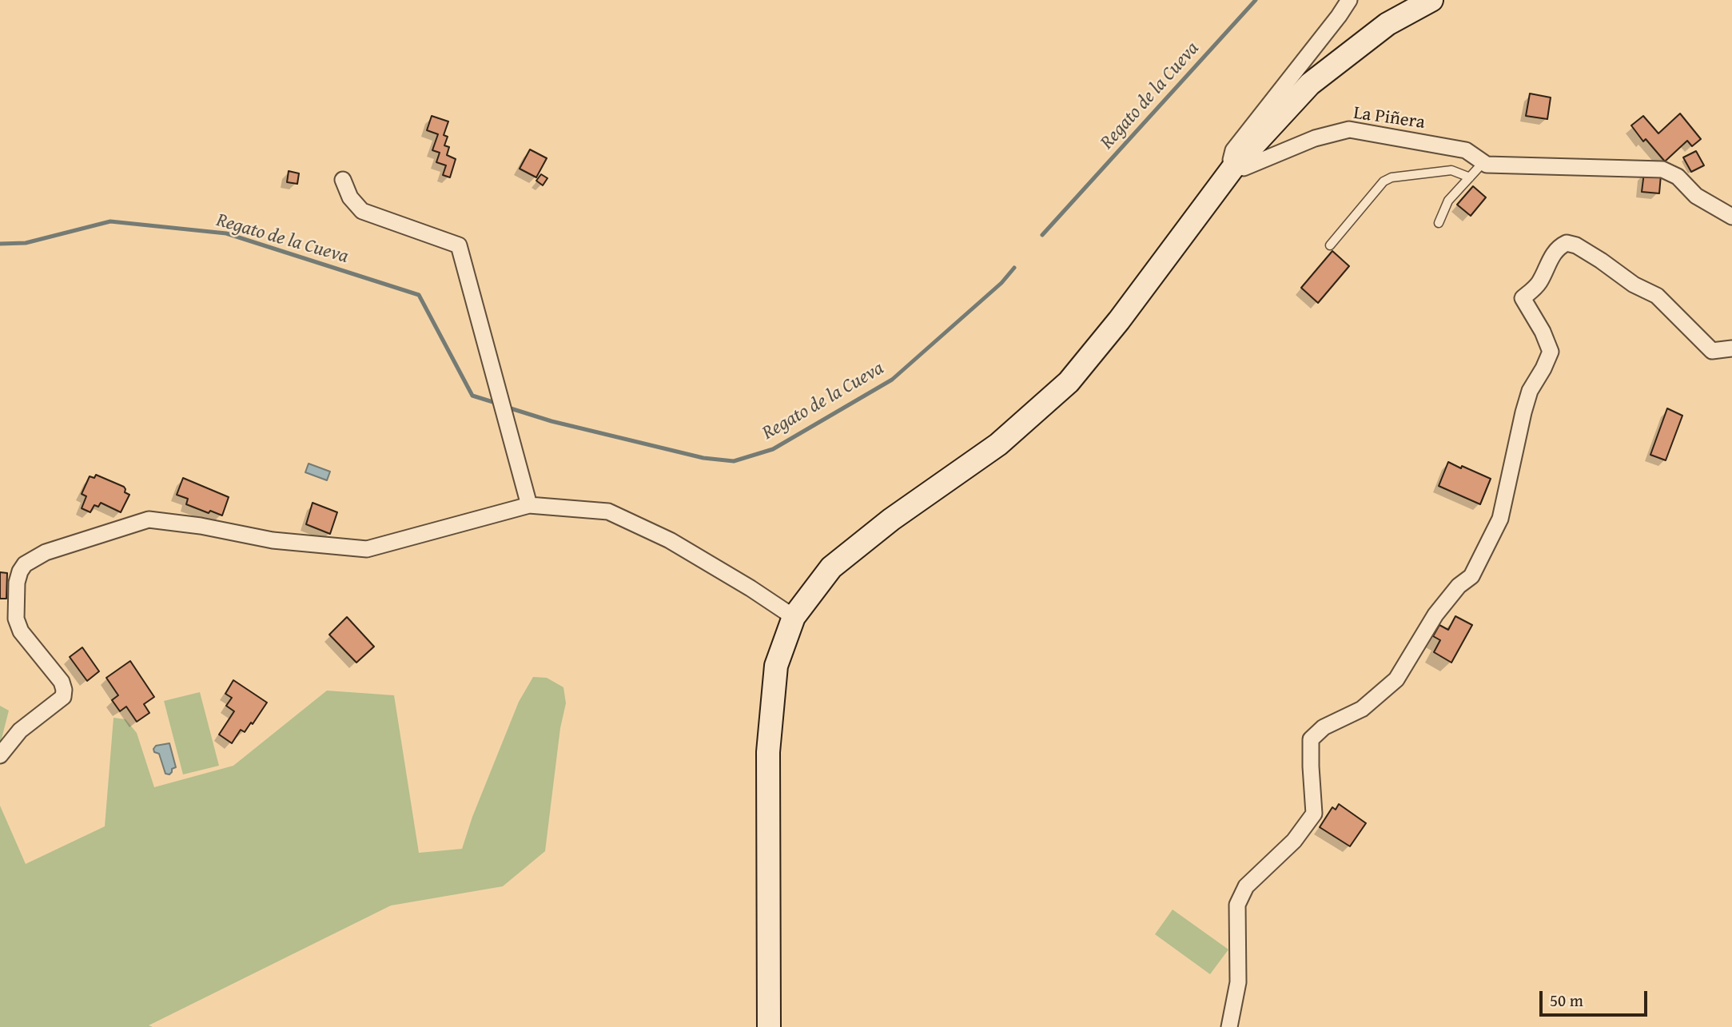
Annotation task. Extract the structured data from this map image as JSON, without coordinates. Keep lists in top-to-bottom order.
{
  "streets": {
    "street": ["La Piñera"]
  },
  "water": ["Regato de la Cueva"],
  "scale_bar": "50 m"
}
